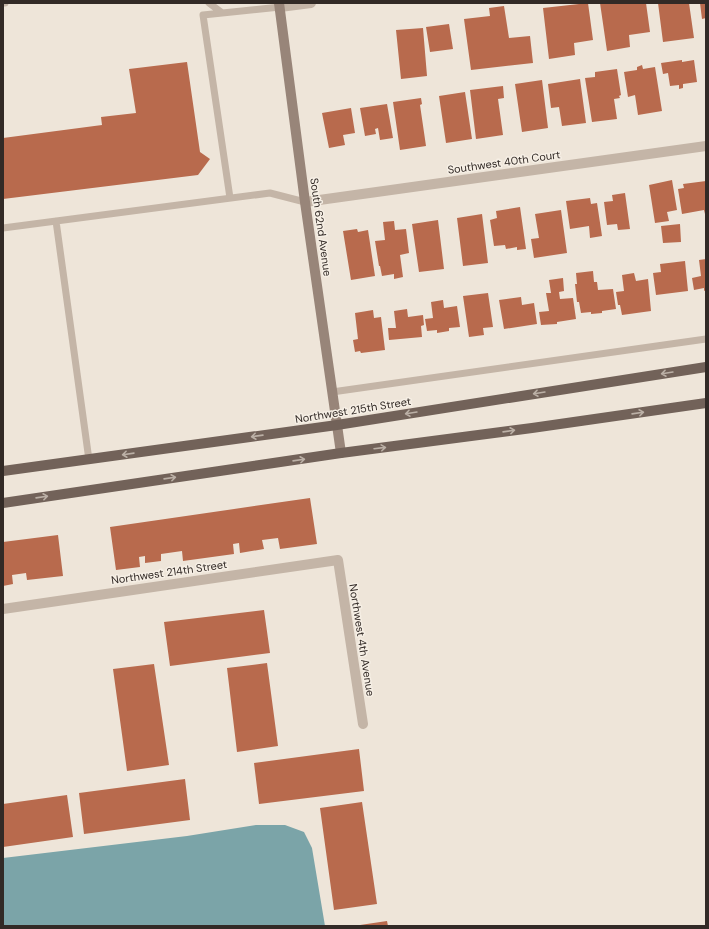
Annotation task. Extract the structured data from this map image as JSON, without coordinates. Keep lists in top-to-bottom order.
{
  "streets": {
    "main road": ["Northwest 215th Street"],
    "street": [
      "Southwest 40th Court",
      "South 62nd Avenue",
      "Northwest 214th Street",
      "Northwest 4th Avenue"
    ]
  },
  "crossings": [
    ["Southwest 40th Court", "South 62nd Avenue"],
    ["South 62nd Avenue", "Northwest 215th Street"],
    ["Northwest 214th Street", "Northwest 4th Avenue"]
  ]
}
